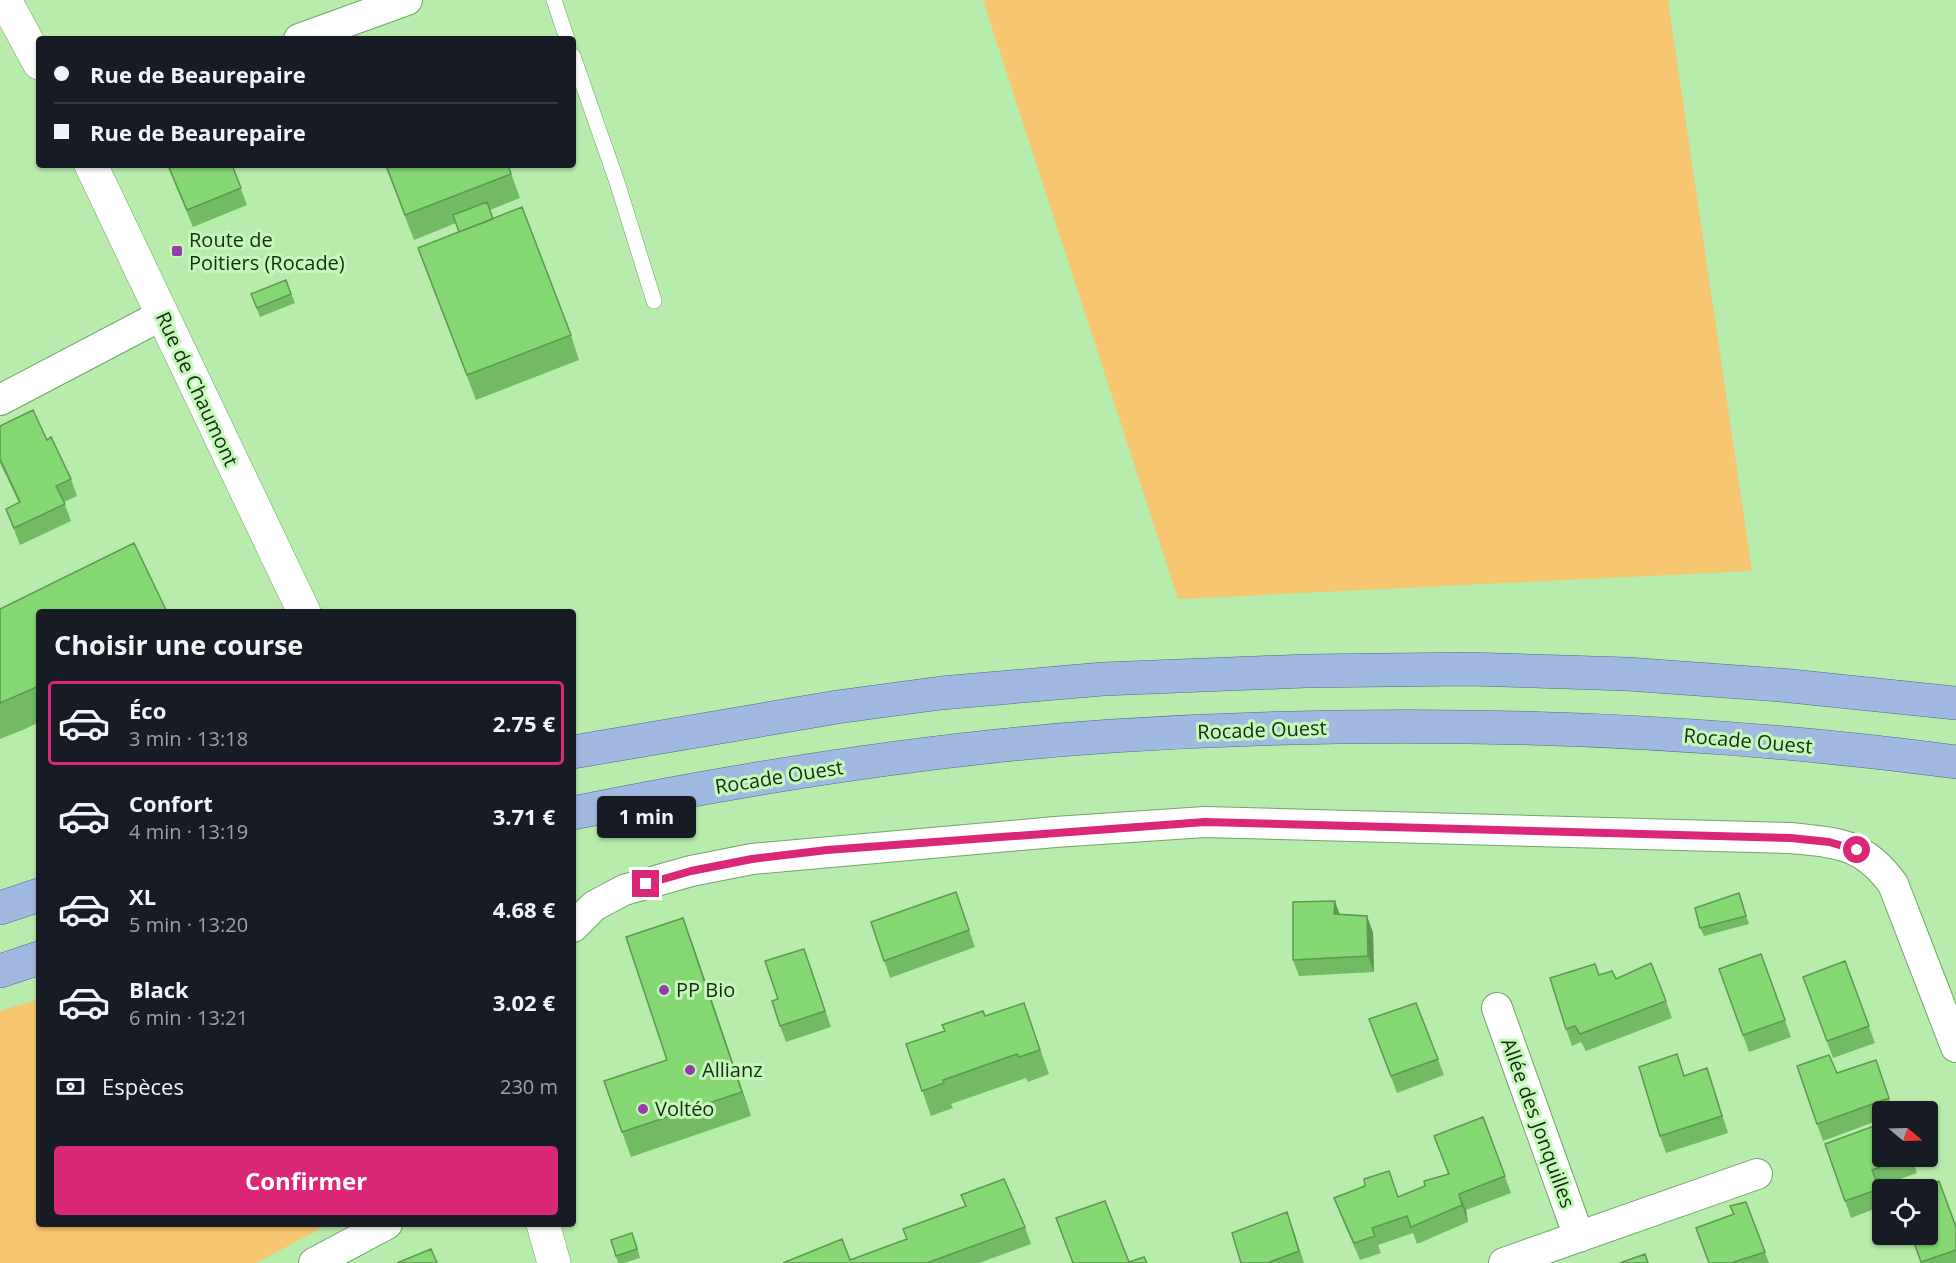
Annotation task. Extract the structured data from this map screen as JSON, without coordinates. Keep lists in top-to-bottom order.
{
  "streets": {
    "main road": ["Rocade Ouest"],
    "street": ["Rue de Chaumont", "Allée des Jonquilles"]
  },
  "places": {
    "transit": ["Route de Poitiers (Rocade)"],
    "other": ["PP Bio", "Allianz", "Voltéo"]
  },
  "north": "right",
  "page": {
    "banner": ["Rue de Beaurepaire", "Rue de Beaurepaire"],
    "heading": "Choisir une course",
    "list": [
      {
        "name": "Éco",
        "note": "3 min · 13:18",
        "value": "2.75 €"
      },
      {
        "name": "Confort",
        "note": "4 min · 13:19",
        "value": "3.71 €"
      },
      {
        "name": "XL",
        "note": "5 min · 13:20",
        "value": "4.68 €"
      },
      {
        "name": "Black",
        "note": "6 min · 13:21",
        "value": "3.02 €"
      }
    ],
    "bubble": "1 min",
    "pay": ["Espèces", "230 m"],
    "buttons": "Confirmer"
  }
}
